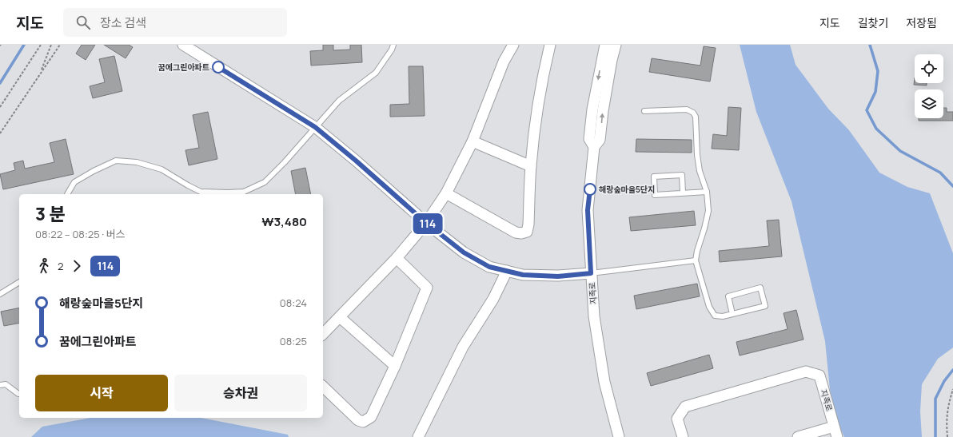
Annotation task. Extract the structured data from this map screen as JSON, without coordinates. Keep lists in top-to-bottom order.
{
  "streets": {
    "street": ["지족로"]
  },
  "places": ["꿈에그린아파트", "해랑숲마을5단지"],
  "lines": ["bus line 114"],
  "page": {
    "header": "지도",
    "search": "장소 검색",
    "nav": ["지도", "길찾기", "저장됨"],
    "on_map": "114",
    "heading": ["3 분", "08:22 – 08:25 · 버스", "₩3,480"],
    "legs": ["2", "114"],
    "list": [
      {
        "name": "해랑숲마을5단지",
        "value": "08:24"
      },
      {
        "name": "꿈에그린아파트",
        "value": "08:25"
      }
    ],
    "buttons": ["시작", "승차권"]
  }
}
